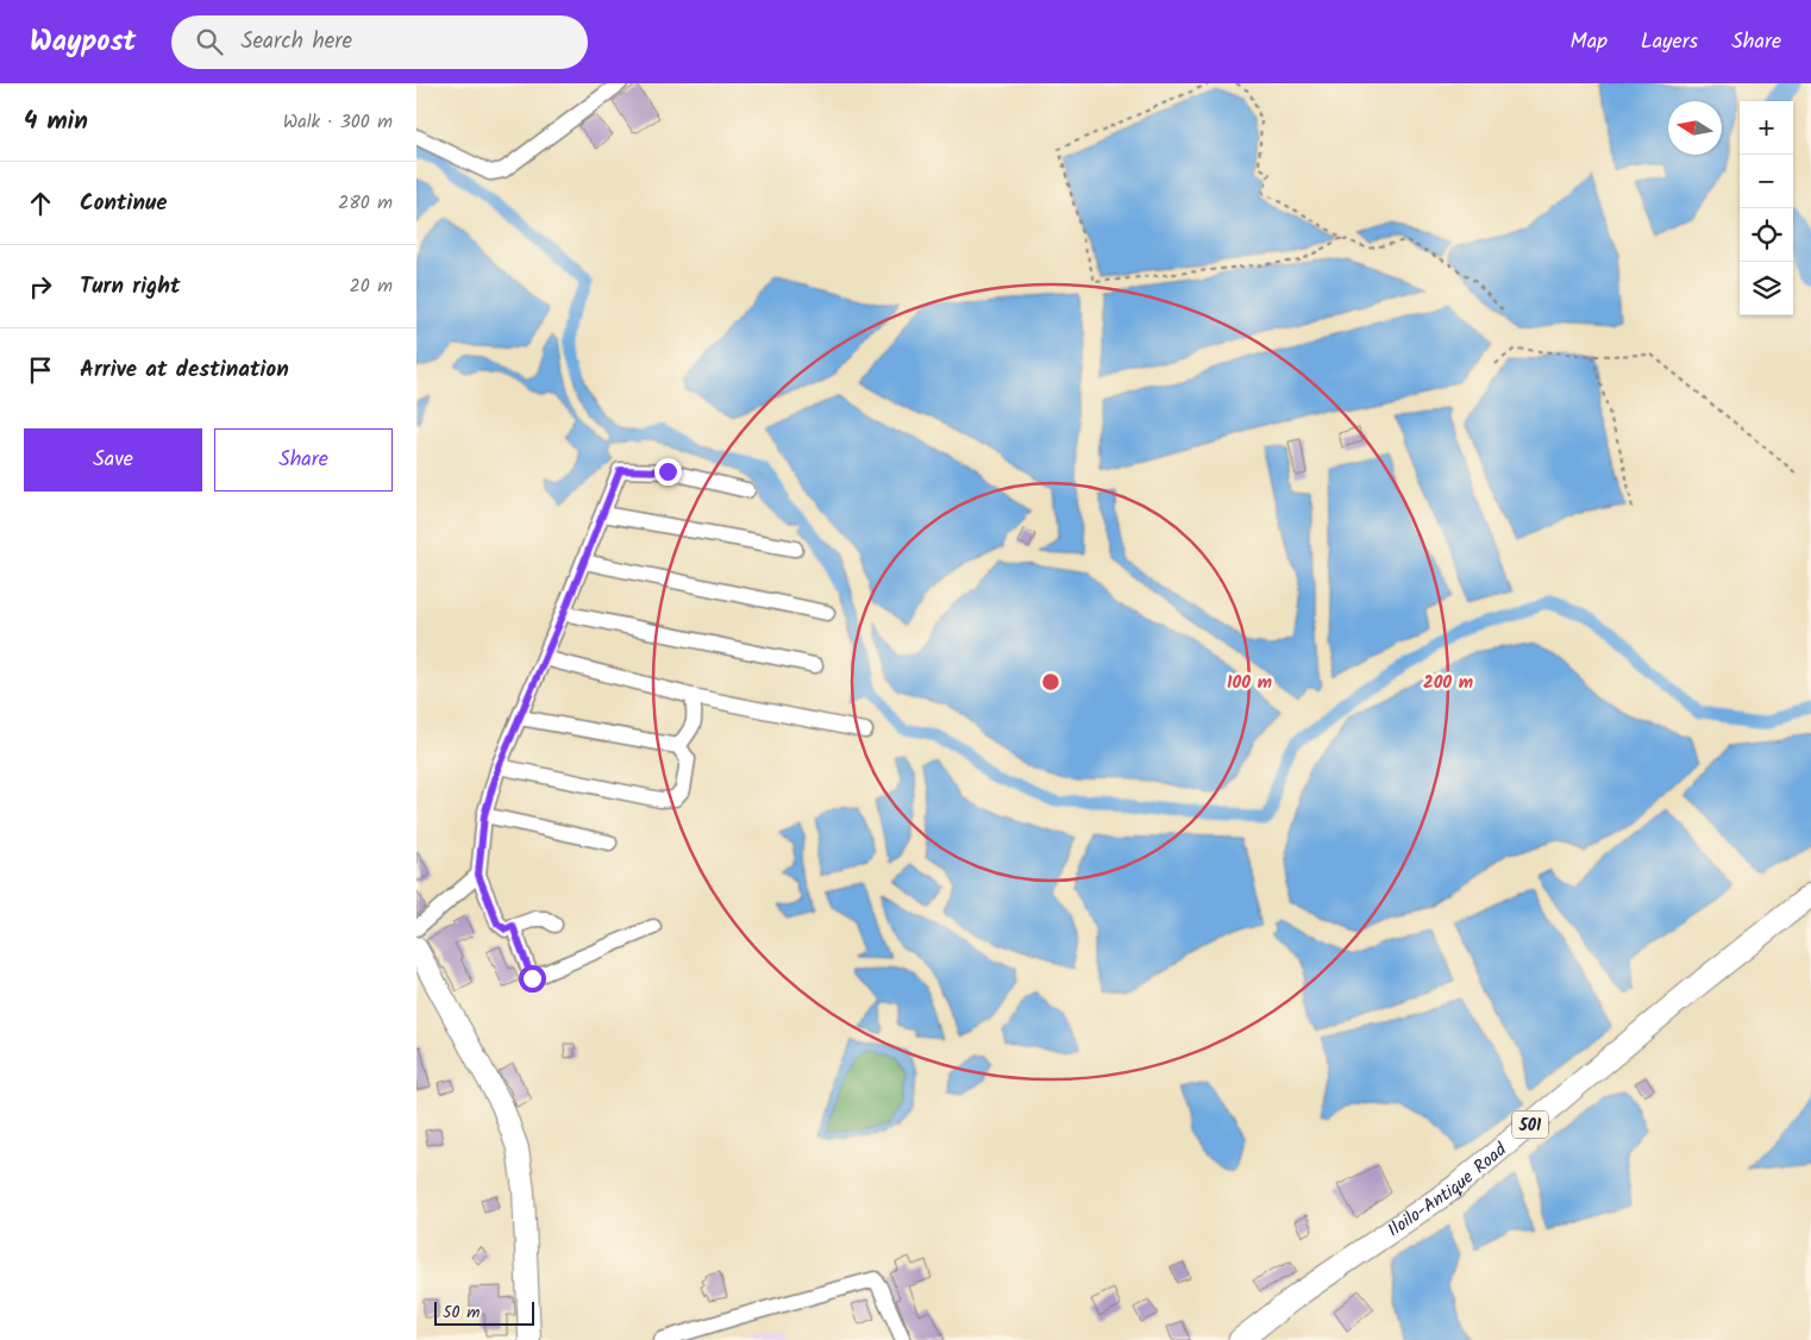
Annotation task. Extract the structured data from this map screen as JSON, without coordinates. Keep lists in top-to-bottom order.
{
  "streets": {
    "main road": ["501", "Iloilo-Antique Road"]
  },
  "scale_bar": "50 m",
  "north": "left",
  "page": {
    "header": "Waypost",
    "search": "Search here",
    "nav": ["Map", "Layers", "Share"],
    "heading": ["4 min", "Walk · 300 m"],
    "map_buttons": ["+", "−"],
    "list": [
      ["Continue", "280 m"],
      ["Turn right", "20 m"],
      "Arrive at destination"
    ],
    "buttons": ["Save", "Share"],
    "scale": "50 m"
  },
  "rings": ["100 m", "200 m"]
}
